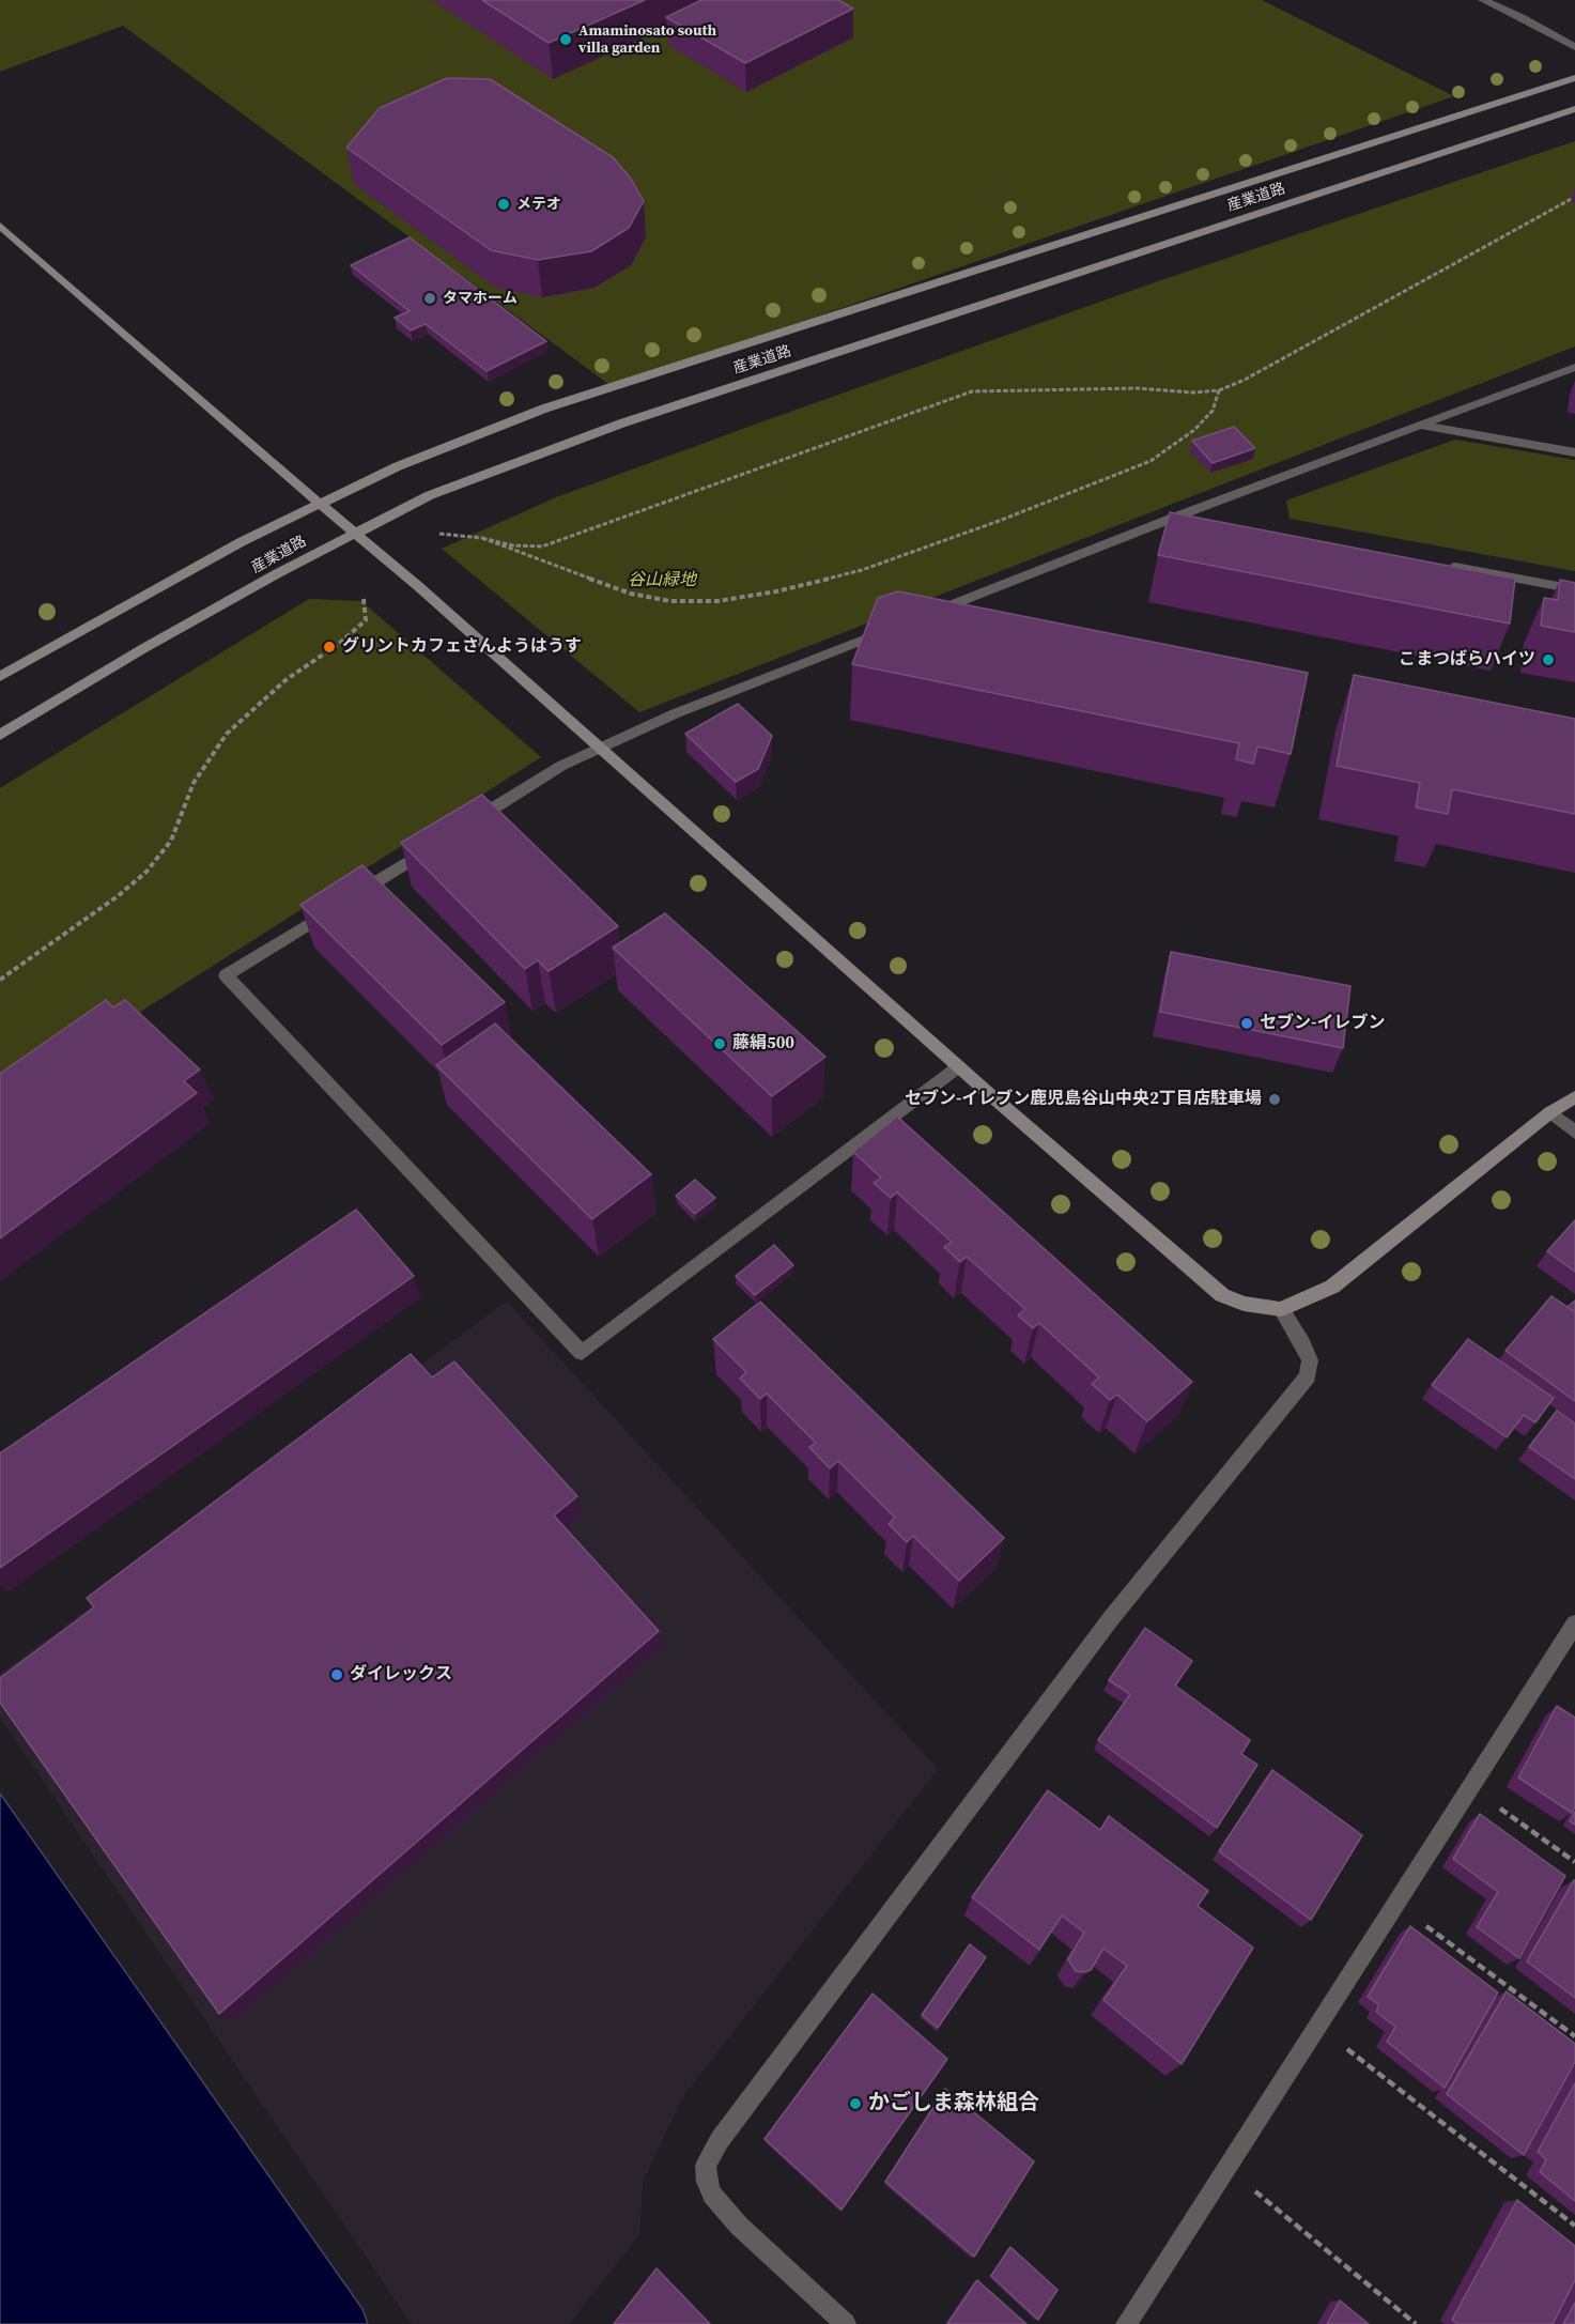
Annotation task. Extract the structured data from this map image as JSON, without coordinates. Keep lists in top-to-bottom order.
{
  "streets": {
    "main road": ["産業道路"]
  },
  "parks": ["谷山緑地"],
  "places": [
    "Amaminosato south villa garden",
    "メテオ",
    "タマホーム",
    "グリントカフェさんようはうす",
    "こまつばらハイツ",
    "セブン-イレブン",
    "藤絹500",
    "セブン-イレブン鹿児島谷山中央2丁目店駐車場",
    "ダイレックス",
    "かごしま森林組合"
  ]
}
